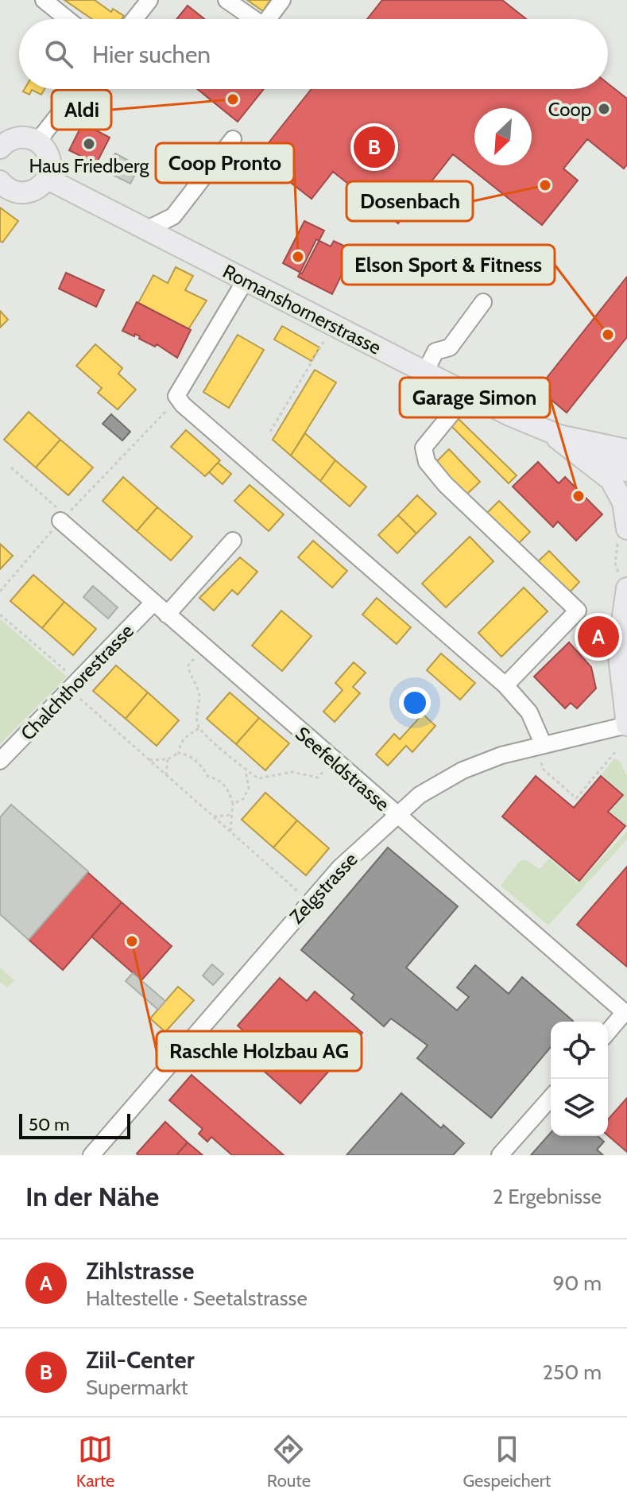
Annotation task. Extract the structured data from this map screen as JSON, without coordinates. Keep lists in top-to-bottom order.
{
  "streets": {
    "main road": ["Romanshornerstrasse"],
    "street": ["Chalchthorestrasse", "Seefeldstrasse", "Zelgstrasse"]
  },
  "crossings": [
    ["Chalchthorestrasse", "Seefeldstrasse"],
    ["Seefeldstrasse", "Zelgstrasse"]
  ],
  "places": [
    "Aldi",
    "Coop",
    "Haus Friedberg",
    "Dosenbach",
    "Coop Pronto",
    "Elson Sport & Fitness",
    "Garage Simon",
    "Raschle Holzbau AG"
  ],
  "scale_bar": "50 m",
  "north": "bottom left",
  "page": {
    "search": "Hier suchen",
    "pins": ["B", "A"],
    "scale": "50 m",
    "heading": ["In der Nähe", "2 Ergebnisse"],
    "list": [
      {
        "mark": "A",
        "name": "Zihlstrasse",
        "note": "Haltestelle · Seetalstrasse",
        "value": "90 m"
      },
      {
        "mark": "B",
        "name": "Ziil-Center",
        "note": "Supermarkt",
        "value": "250 m"
      }
    ],
    "nav": ["Karte", "Route", "Gespeichert"]
  }
}
